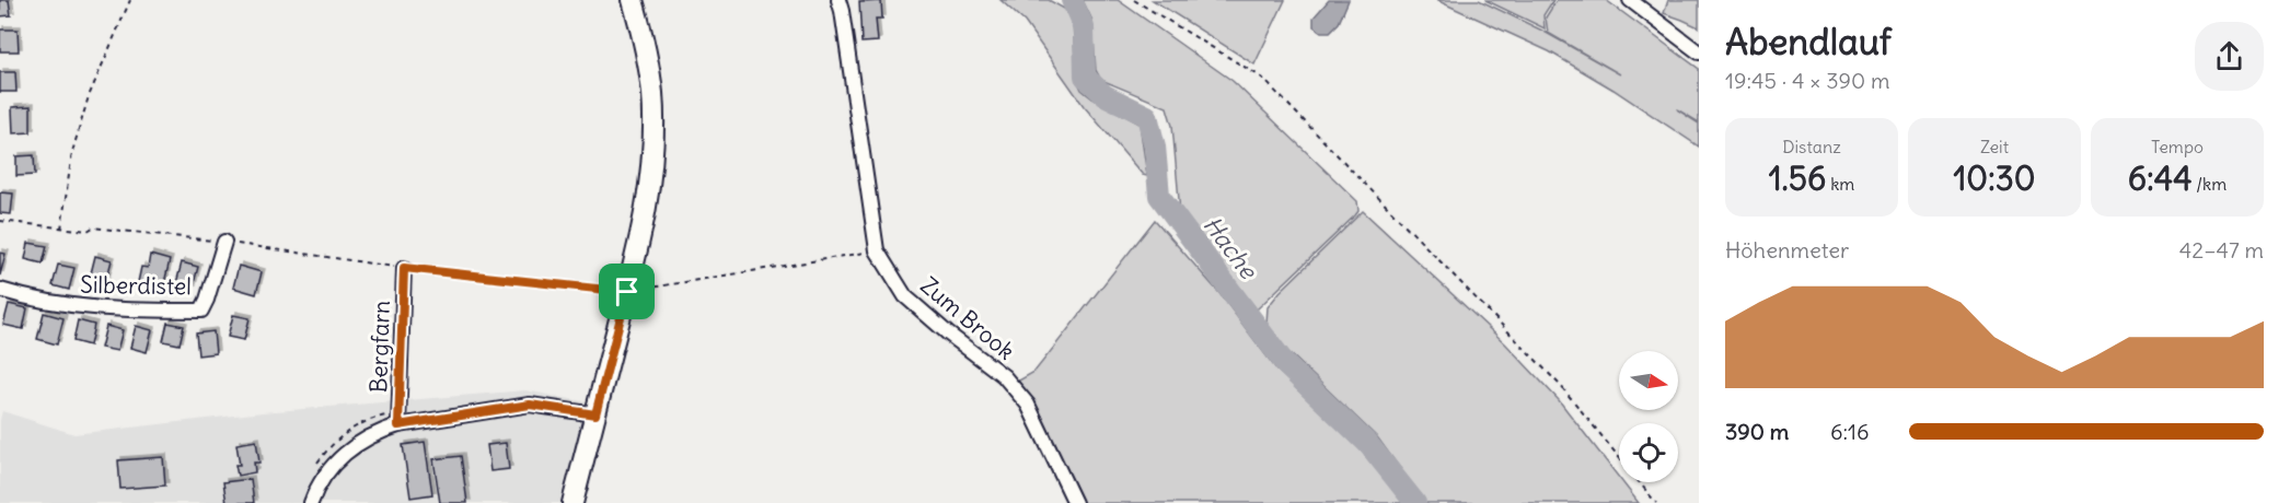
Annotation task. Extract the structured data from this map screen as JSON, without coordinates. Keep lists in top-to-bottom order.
{
  "streets": {
    "street": ["Silberdistel", "Zum Brook", "Bergfarn"]
  },
  "water": ["Hache"],
  "north": "right",
  "page": {
    "heading": ["Abendlauf", "19:45 · 4 × 390 m"],
    "stats": [
      ["Distanz", "1.56 km"],
      ["Zeit", "10:30"],
      ["Tempo", "6:44 /km"]
    ],
    "chart": ["Höhenmeter", "42–47 m"],
    "list": [
      {
        "name": "390 m",
        "note": "6:16"
      }
    ]
  }
}
